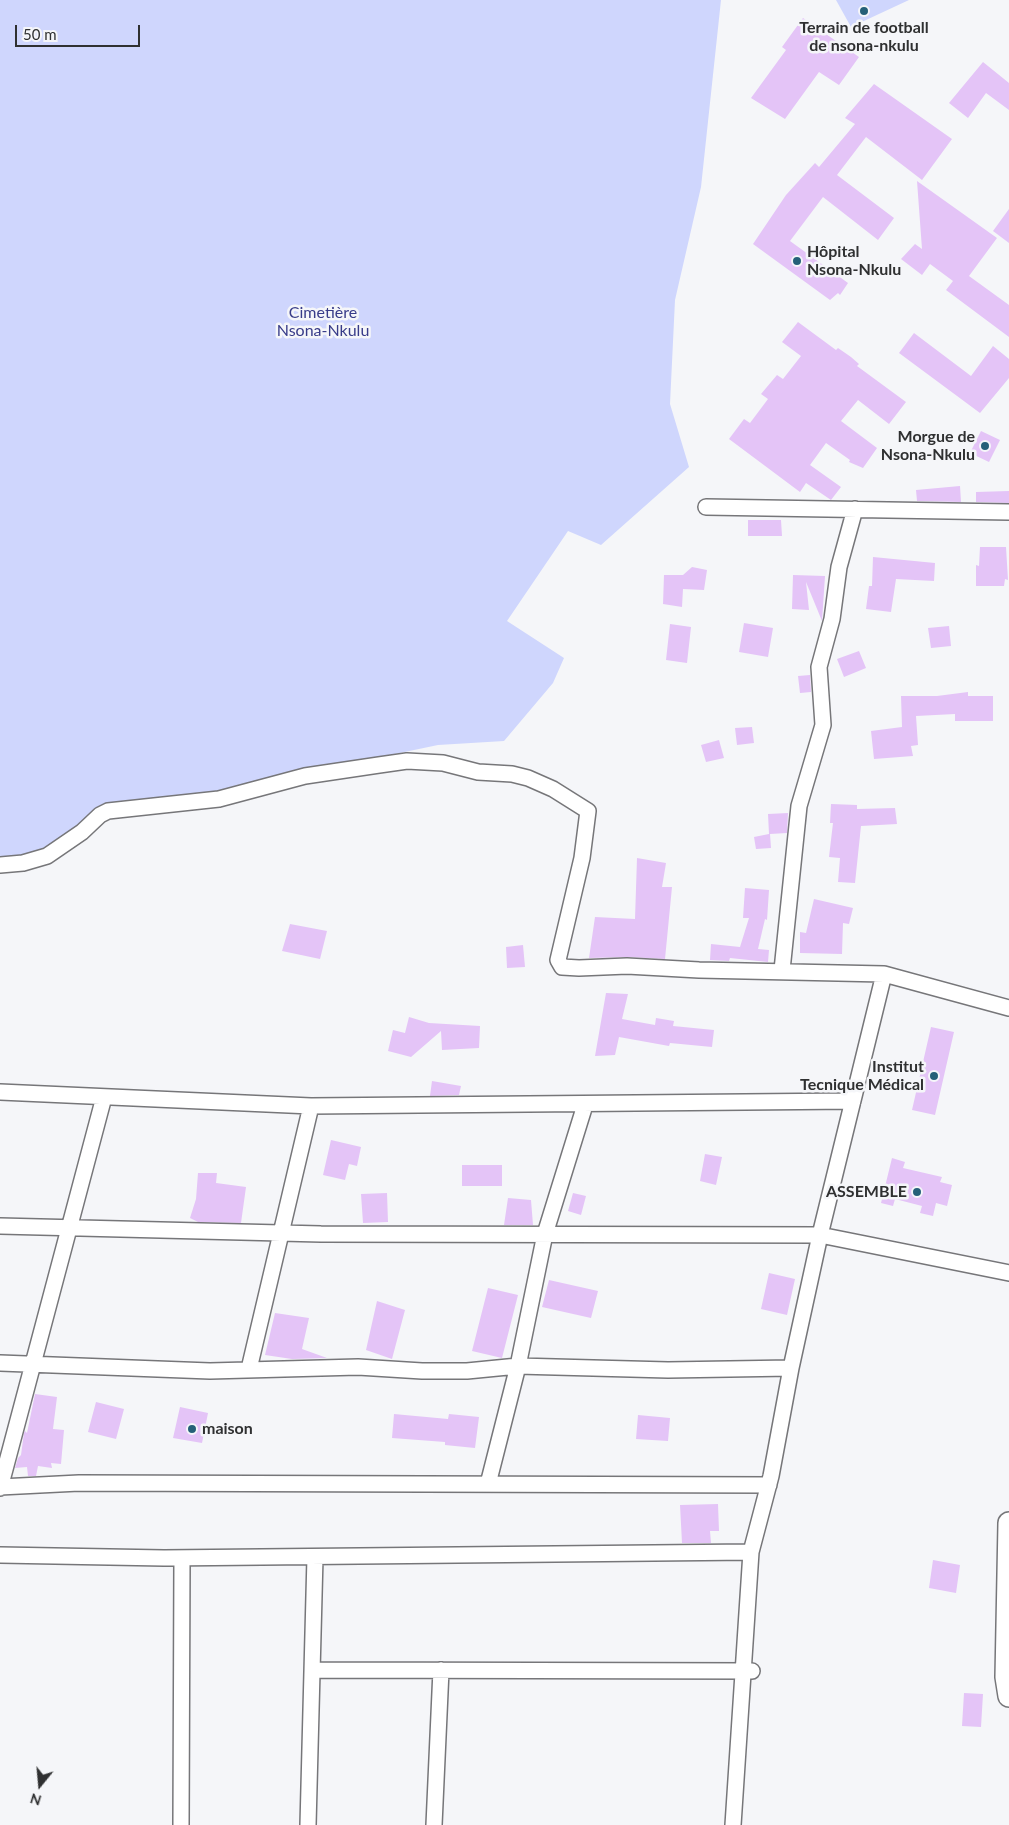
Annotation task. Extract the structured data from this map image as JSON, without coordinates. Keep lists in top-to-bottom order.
{
  "parks": ["Cimetière Nsona-Nkulu"],
  "places": [
    "Terrain de football de nsona-nkulu",
    "Hôpital Nsona-Nkulu",
    "Morgue de Nsona-Nkulu",
    "Institut Tecnique Médical",
    "ASSEMBLE",
    "maison"
  ],
  "scale_bar": "50 m",
  "north": "bottom"
}
